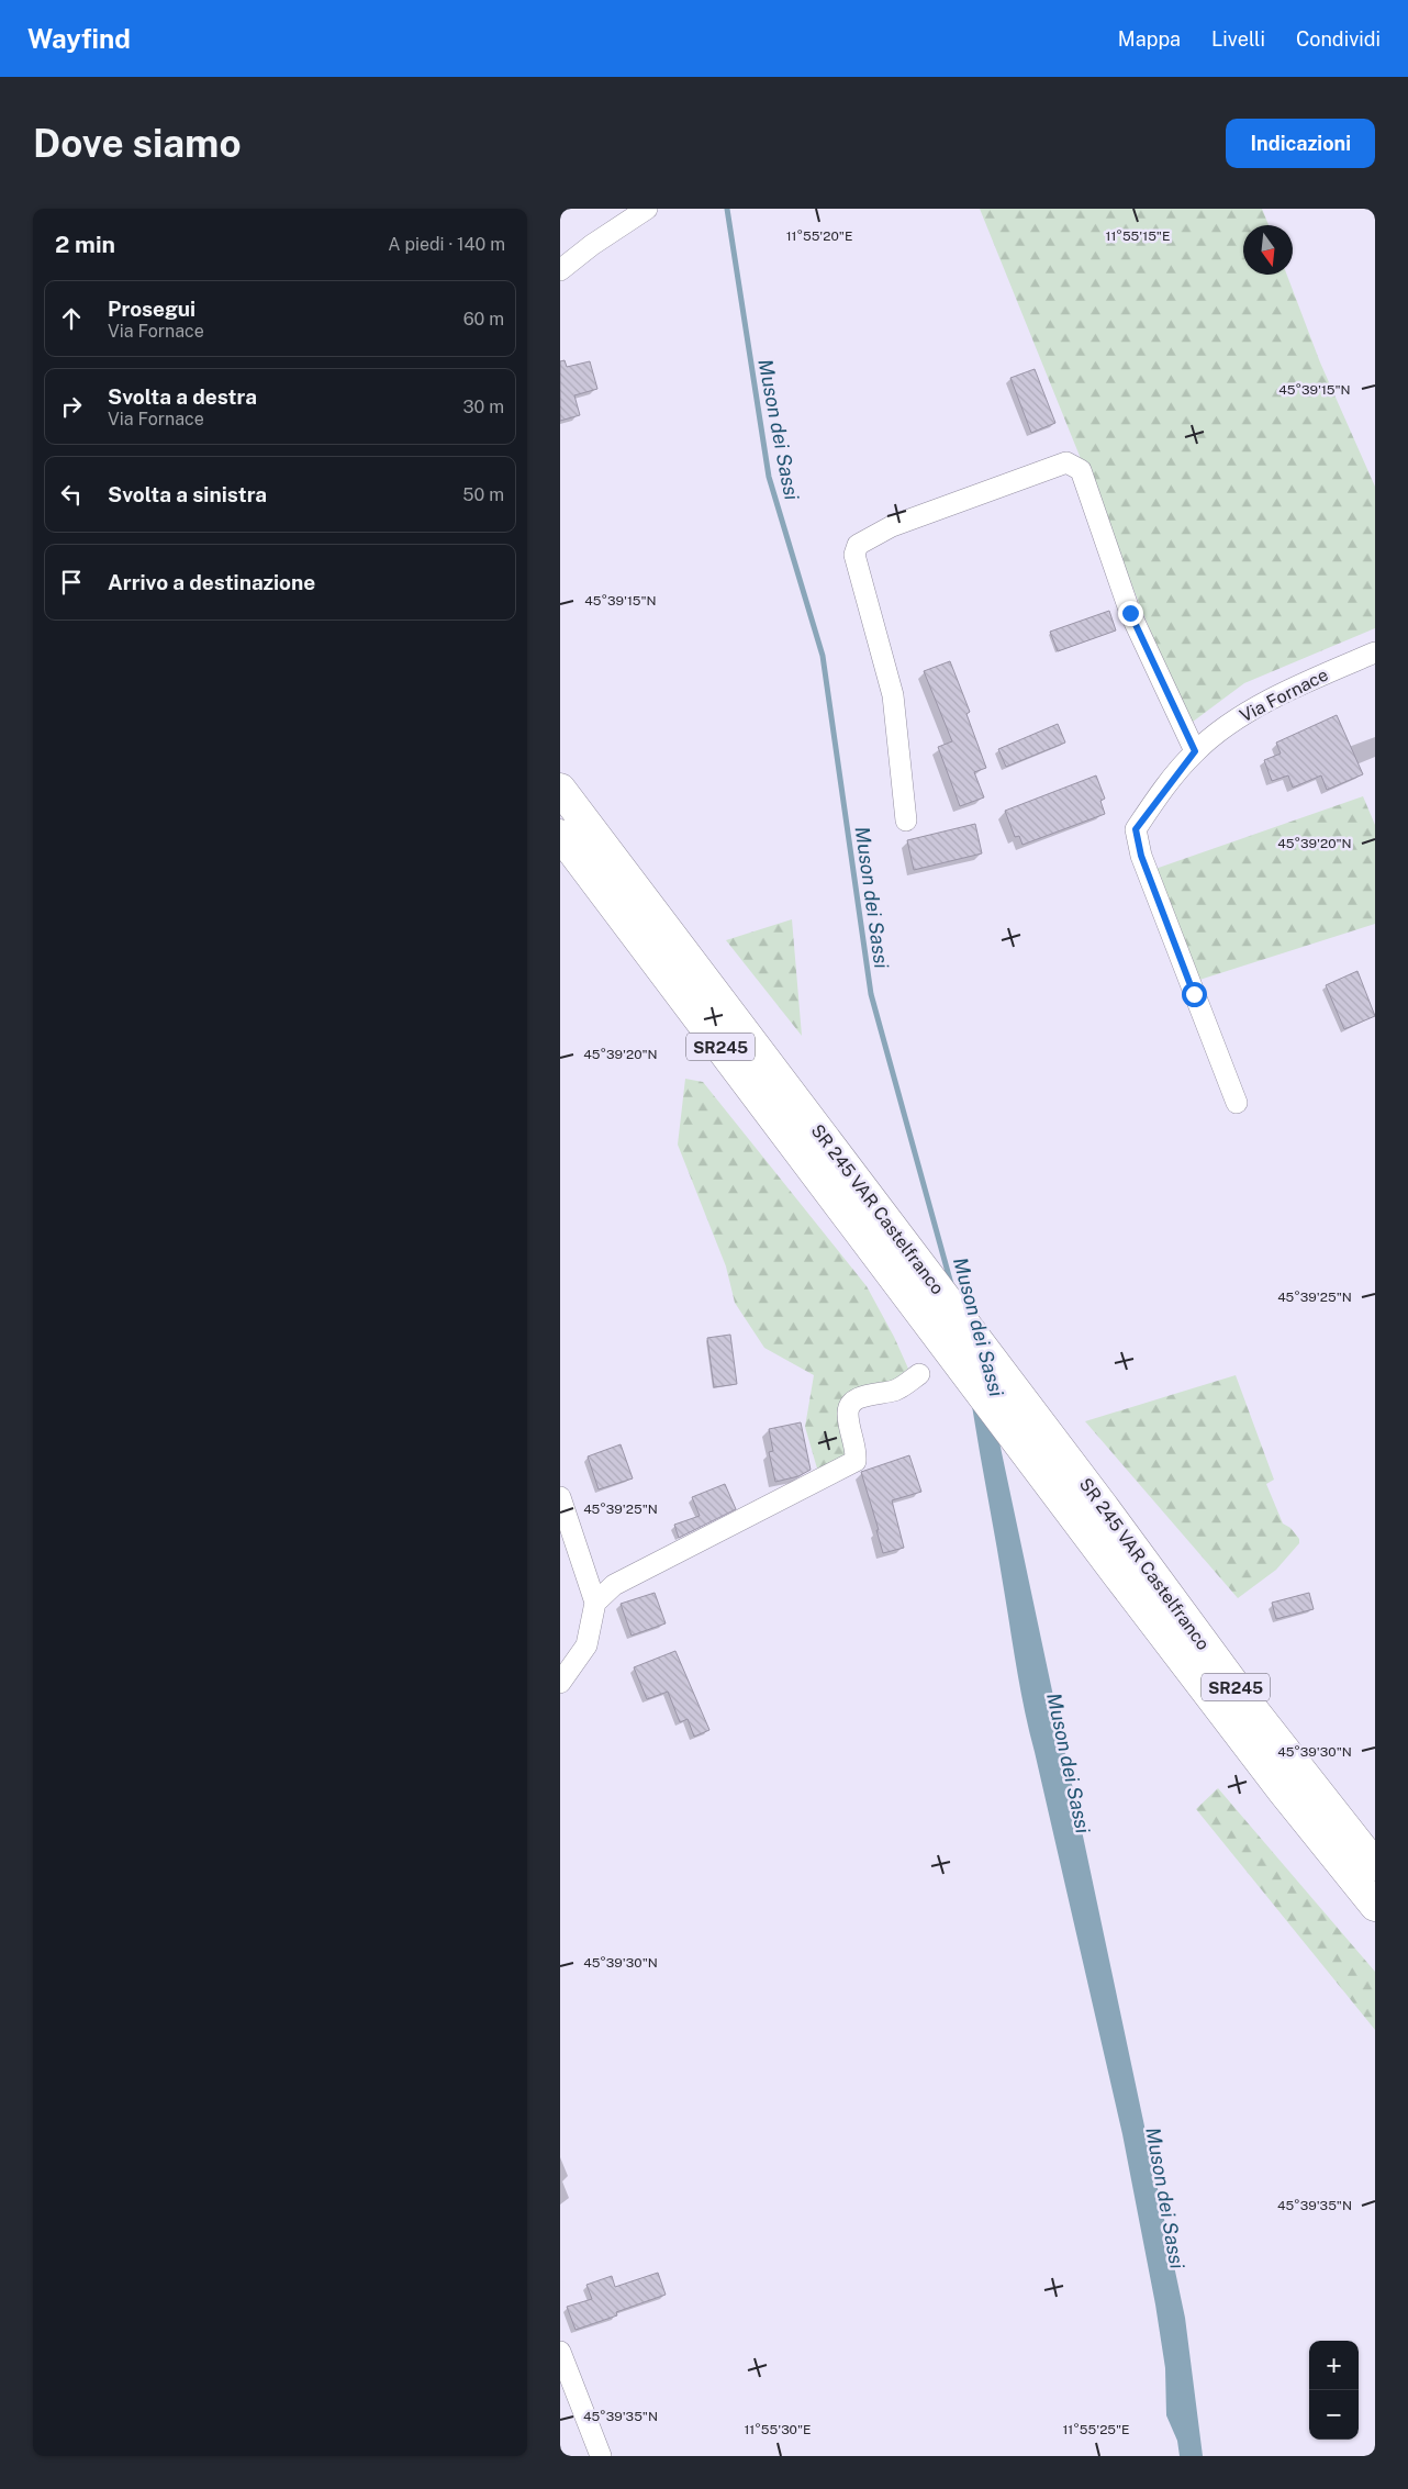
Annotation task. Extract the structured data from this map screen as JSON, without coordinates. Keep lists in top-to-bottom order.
{
  "streets": {
    "highway": ["SR245", "SR 245 VAR Castelfranco"],
    "street": ["Via Fornace"]
  },
  "water": ["Muson dei Sassi"],
  "north": "bottom",
  "page": {
    "header": "Wayfind",
    "nav": ["Mappa", "Livelli", "Condividi"],
    "buttons": "Indicazioni",
    "title": "Dove siamo",
    "heading": ["2 min", "A piedi · 140 m"],
    "list": [
      ["Prosegui", "Via Fornace", "60 m"],
      ["Svolta a destra", "Via Fornace", "30 m"],
      ["Svolta a sinistra", "50 m"],
      "Arrivo a destinazione"
    ],
    "map_buttons": ["+", "−"]
  },
  "coordinates": [
    "11°55'20\"E",
    "11°55'15\"E",
    "45°39'15\"N",
    "45°39'20\"N",
    "45°39'25\"N",
    "45°39'30\"N",
    "45°39'35\"N",
    "11°55'30\"E",
    "11°55'25\"E"
  ]
}
